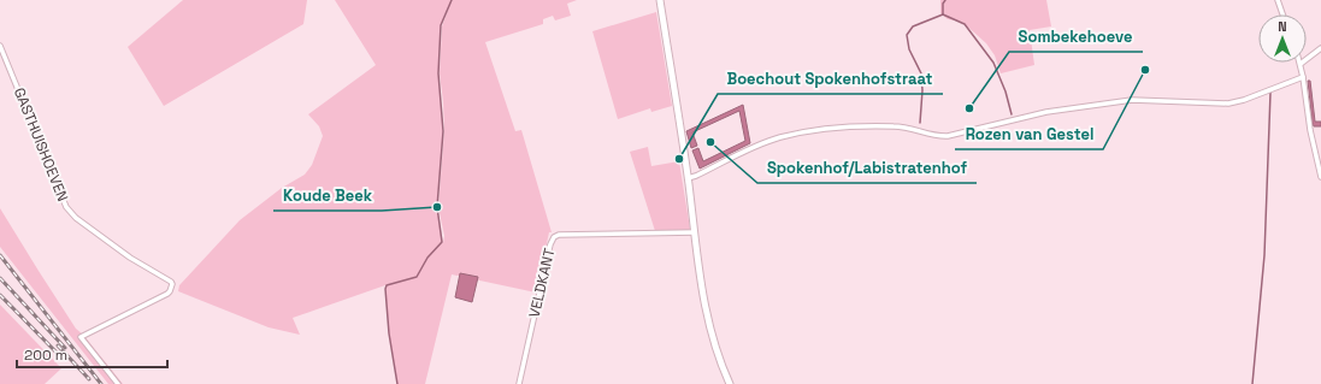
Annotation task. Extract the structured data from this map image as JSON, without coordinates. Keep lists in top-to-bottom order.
{
  "streets": {
    "street": ["GASTHUISHOEVEN", "VELDKANT"]
  },
  "places": [
    "Rozen van Gestel",
    "Sombekehoeve",
    "Spokenhof/Labistratenhof",
    "Boechout Spokenhofstraat",
    "Koude Beek"
  ],
  "scale_bar": "200 m",
  "north": "top"
}
